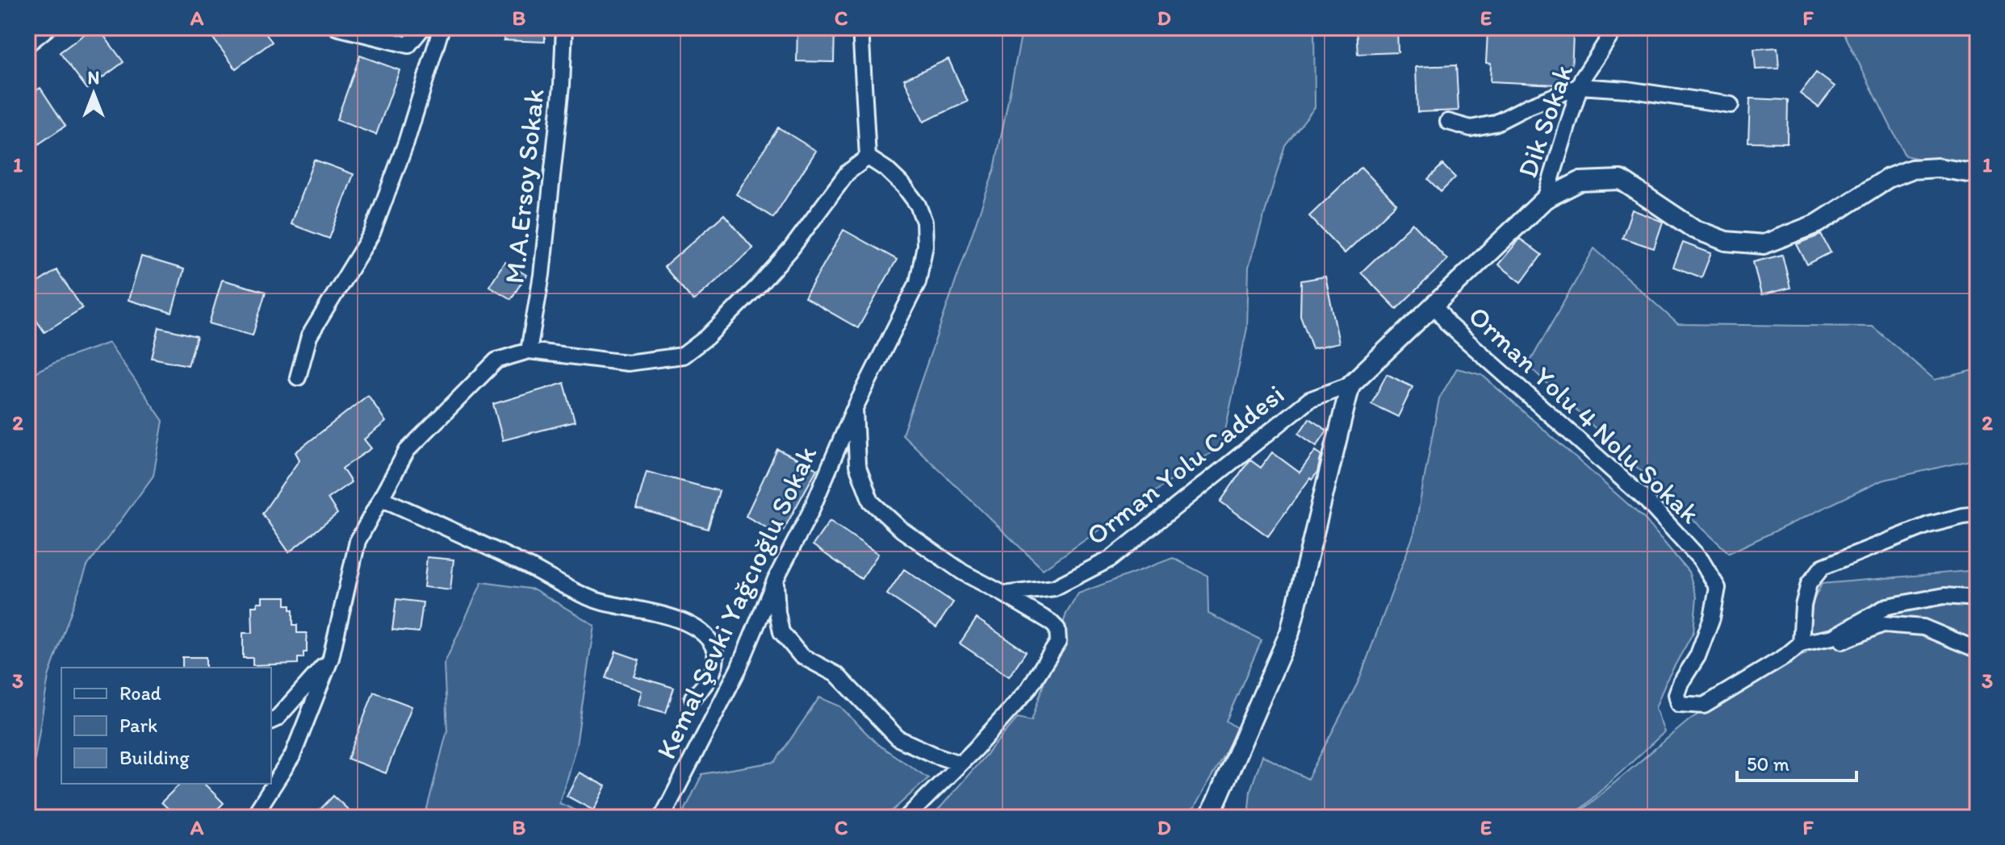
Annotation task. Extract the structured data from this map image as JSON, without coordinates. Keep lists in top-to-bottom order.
{
  "streets": {
    "street": [
      "Dik Sokak",
      "M.A.Ersoy Sokak",
      "Orman Yolu 4 Nolu Sokak",
      "Orman Yolu Caddesi",
      "Kemal Şevki Yağcıoğlu Sokak"
    ]
  },
  "legend": ["Road", "Park", "Building"],
  "scale_bar": "50 m",
  "north": "top",
  "grid": {
    "columns": [
      "A",
      "B",
      "C",
      "D",
      "E",
      "F"
    ],
    "rows": ["1", "2", "3"]
  }
}
